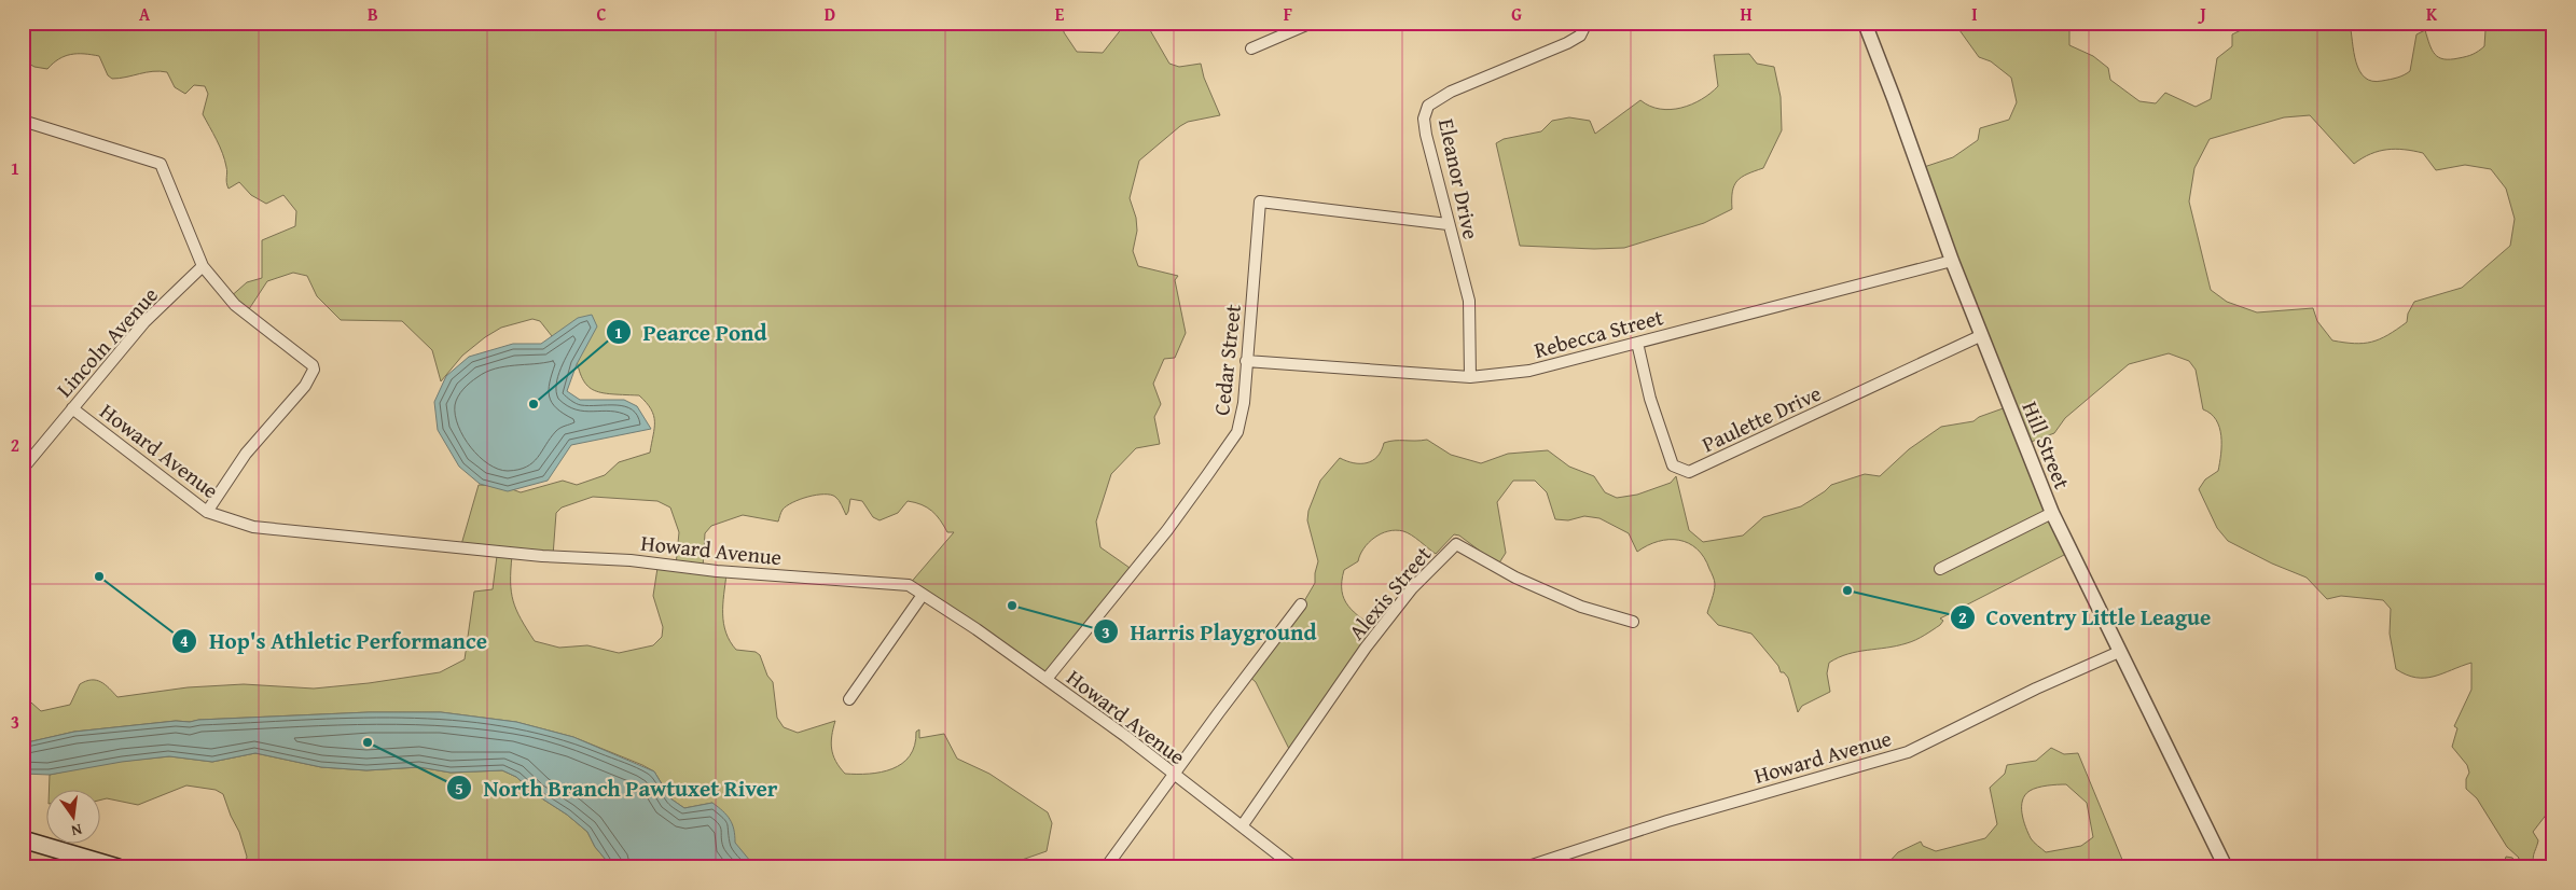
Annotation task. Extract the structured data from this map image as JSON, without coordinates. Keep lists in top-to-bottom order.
{
  "streets": {
    "street": [
      "Eleanor Drive",
      "Rebecca Street",
      "Lincoln Avenue",
      "Cedar Street",
      "Paulette Drive",
      "Hill Street",
      "Howard Avenue",
      "Alexis Street"
    ]
  },
  "crossings": [
    ["Eleanor Drive", "Rebecca Street"],
    ["Eleanor Drive", "Cedar Street"],
    ["Rebecca Street", "Cedar Street"],
    ["Rebecca Street", "Paulette Drive"],
    ["Rebecca Street", "Hill Street"],
    ["Lincoln Avenue", "Howard Avenue"],
    ["Cedar Street", "Howard Avenue"],
    ["Paulette Drive", "Hill Street"],
    ["Hill Street", "Howard Avenue"],
    ["Howard Avenue", "Alexis Street"]
  ],
  "places": [
    "Pearce Pond",
    "Hop's Athletic Performance",
    "Coventry Little League",
    "Harris Playground",
    "North Branch Pawtuxet River"
  ],
  "north": "bottom",
  "grid": {
    "columns": [
      "A",
      "B",
      "C",
      "D",
      "E",
      "F",
      "G",
      "H",
      "I",
      "J",
      "K"
    ],
    "rows": ["1", "2", "3"]
  }
}
